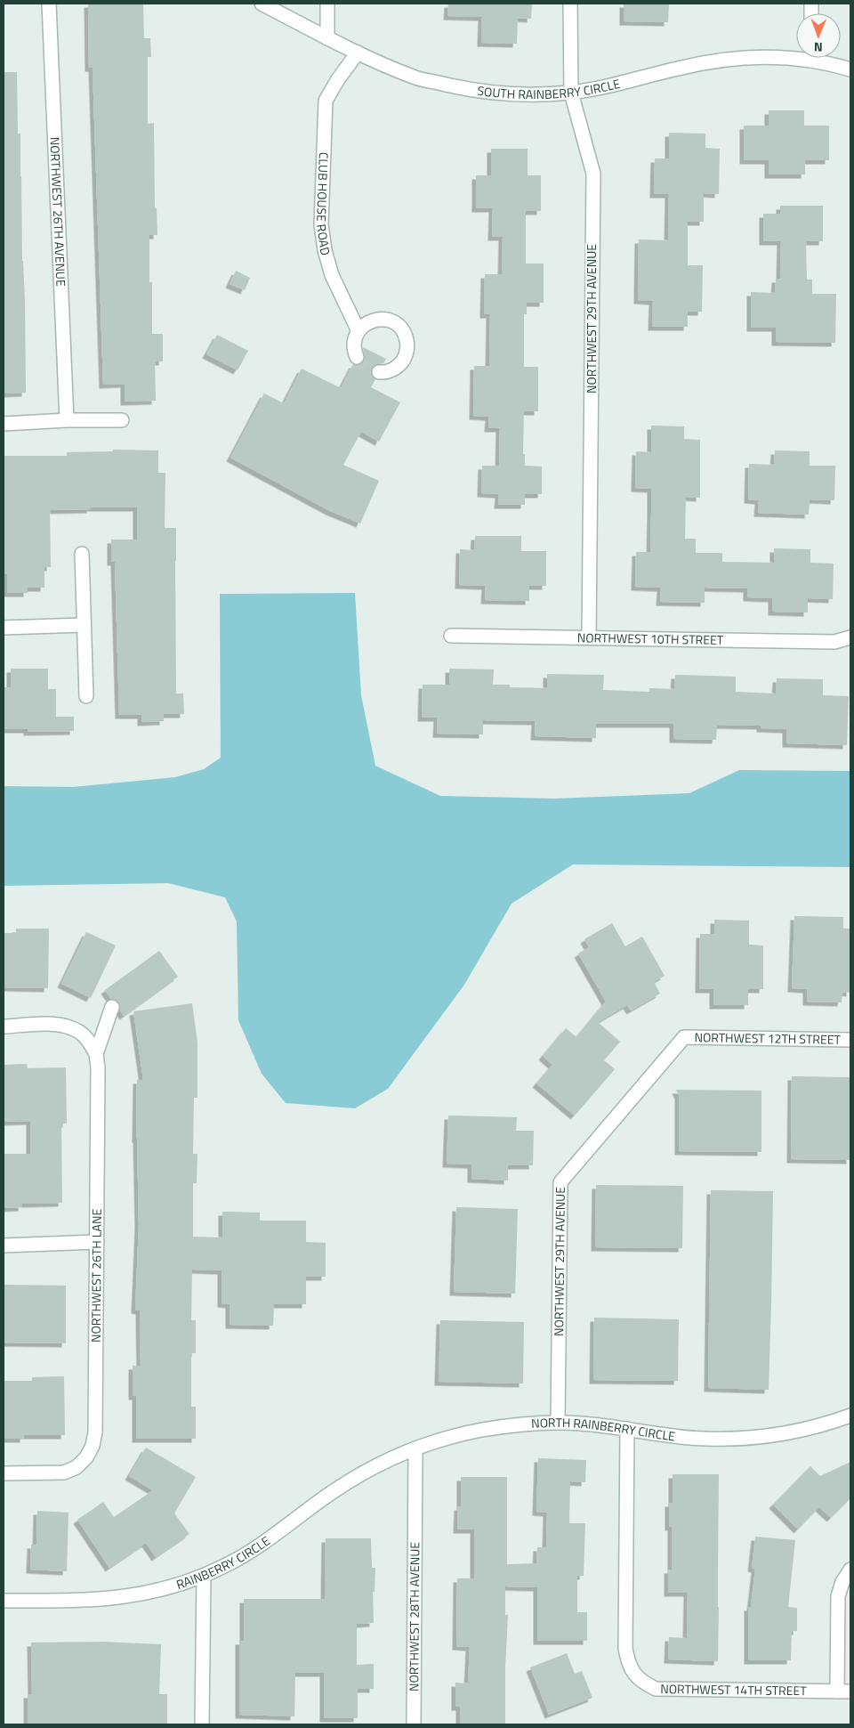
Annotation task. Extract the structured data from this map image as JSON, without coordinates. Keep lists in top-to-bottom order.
{
  "streets": {
    "street": [
      "SOUTH RAINBERRY CIRCLE",
      "CLUB HOUSE ROAD",
      "NORTHWEST 26TH AVENUE",
      "NORTHWEST 29TH AVENUE",
      "NORTHWEST 10TH STREET",
      "NORTHWEST 12TH STREET",
      "NORTHWEST 26TH LANE",
      "NORTH RAINBERRY CIRCLE",
      "RAINBERRY CIRCLE",
      "NORTHWEST 28TH AVENUE",
      "NORTHWEST 14TH STREET"
    ]
  },
  "crossings": [
    ["SOUTH RAINBERRY CIRCLE", "CLUB HOUSE ROAD"],
    ["SOUTH RAINBERRY CIRCLE", "NORTHWEST 29TH AVENUE"],
    ["NORTHWEST 29TH AVENUE", "NORTHWEST 10TH STREET"],
    ["NORTHWEST 29TH AVENUE", "NORTHWEST 12TH STREET"],
    ["NORTHWEST 29TH AVENUE", "NORTH RAINBERRY CIRCLE"],
    ["NORTH RAINBERRY CIRCLE", "RAINBERRY CIRCLE"],
    ["NORTH RAINBERRY CIRCLE", "NORTHWEST 28TH AVENUE"],
    ["NORTH RAINBERRY CIRCLE", "NORTHWEST 14TH STREET"],
    ["RAINBERRY CIRCLE", "NORTHWEST 28TH AVENUE"]
  ],
  "north": "bottom"
}
